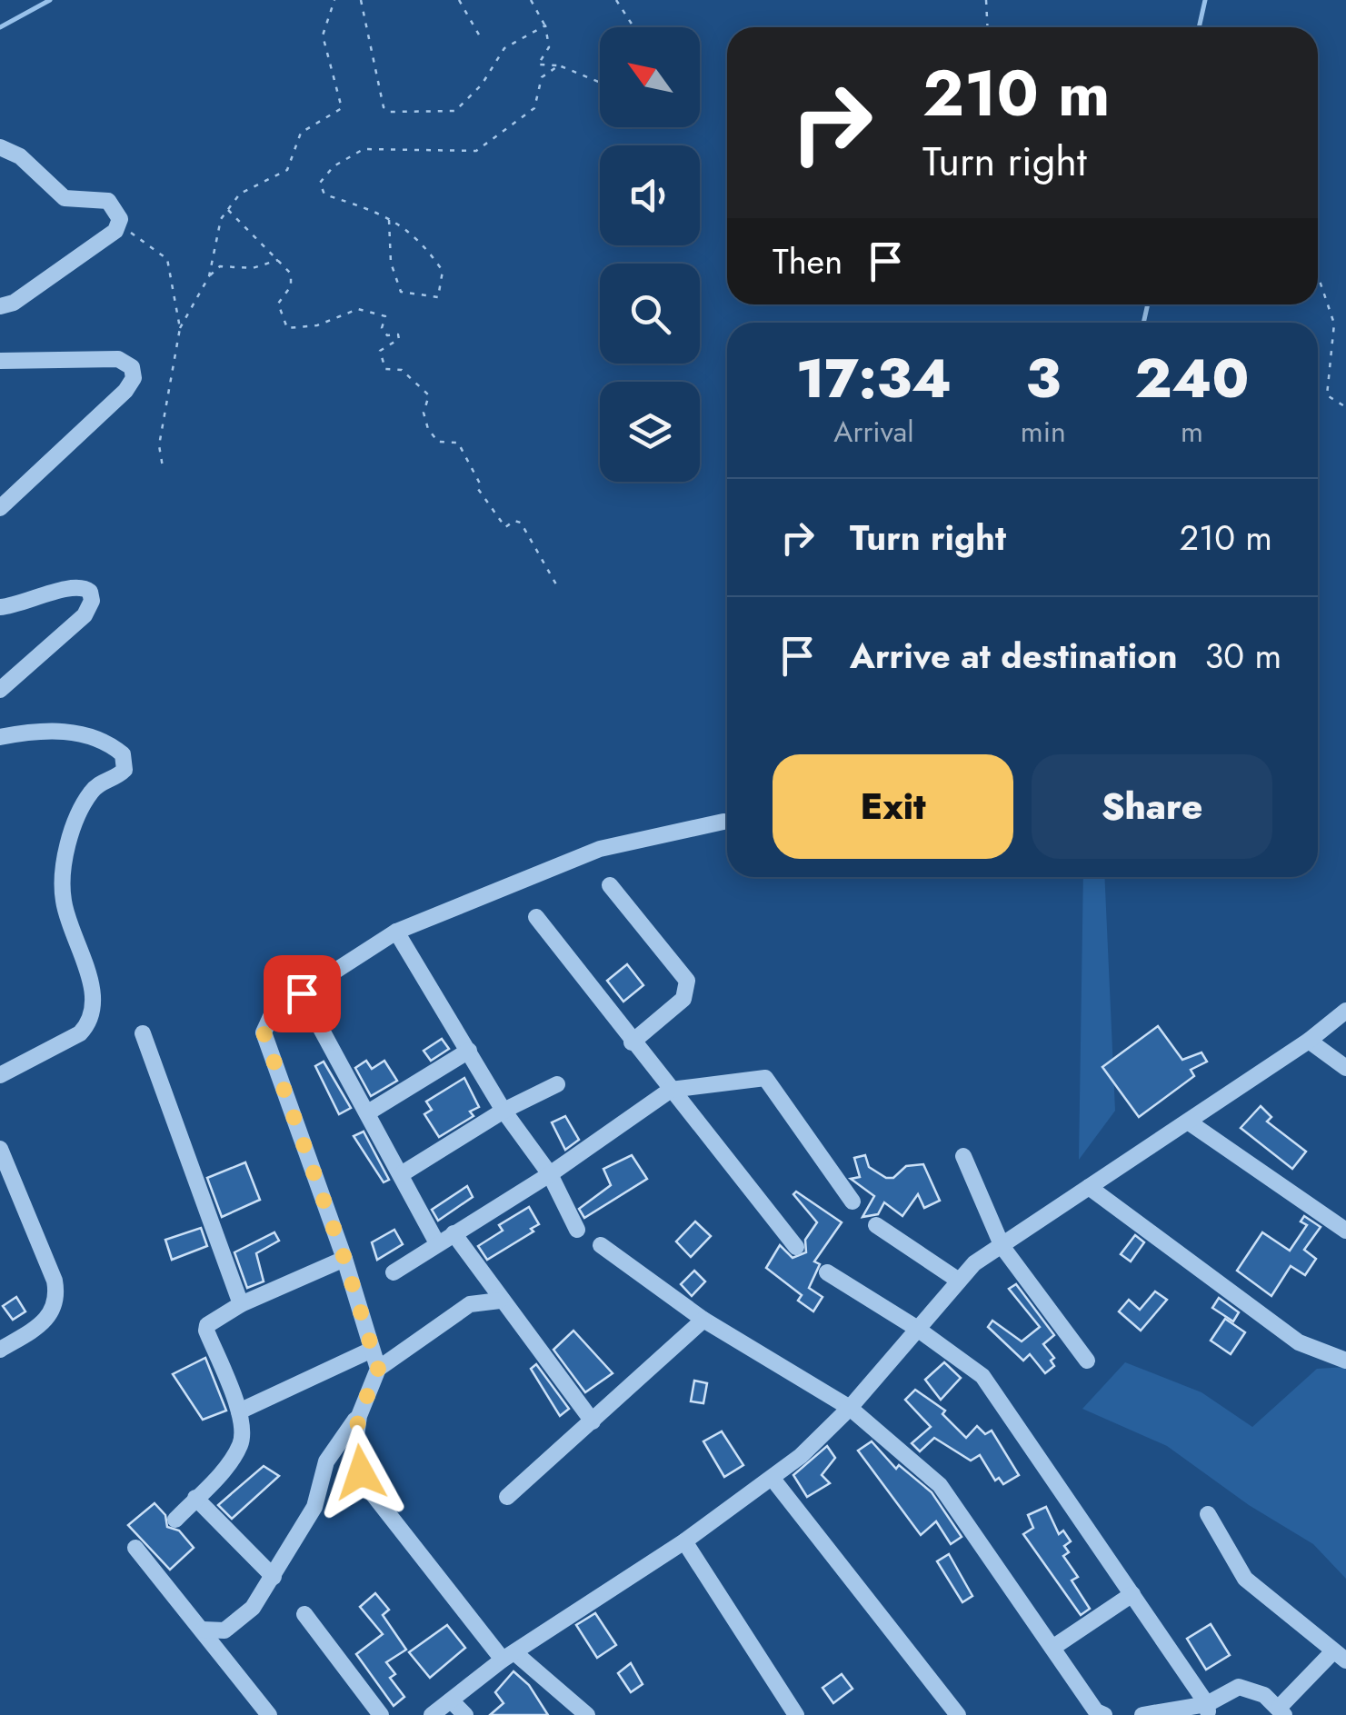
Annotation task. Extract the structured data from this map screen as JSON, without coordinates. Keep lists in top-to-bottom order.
{
  "north": "top left",
  "page": {
    "turn": ["210 m", "Turn right"],
    "then": "Then",
    "eta": [
      "17:34",
      "Arrival",
      "3",
      "min",
      "240",
      "m"
    ],
    "list": [
      {
        "name": "Turn right",
        "value": "210 m"
      },
      {
        "name": "Arrive at destination",
        "value": "30 m"
      }
    ],
    "buttons": ["Exit", "Share"]
  }
}
